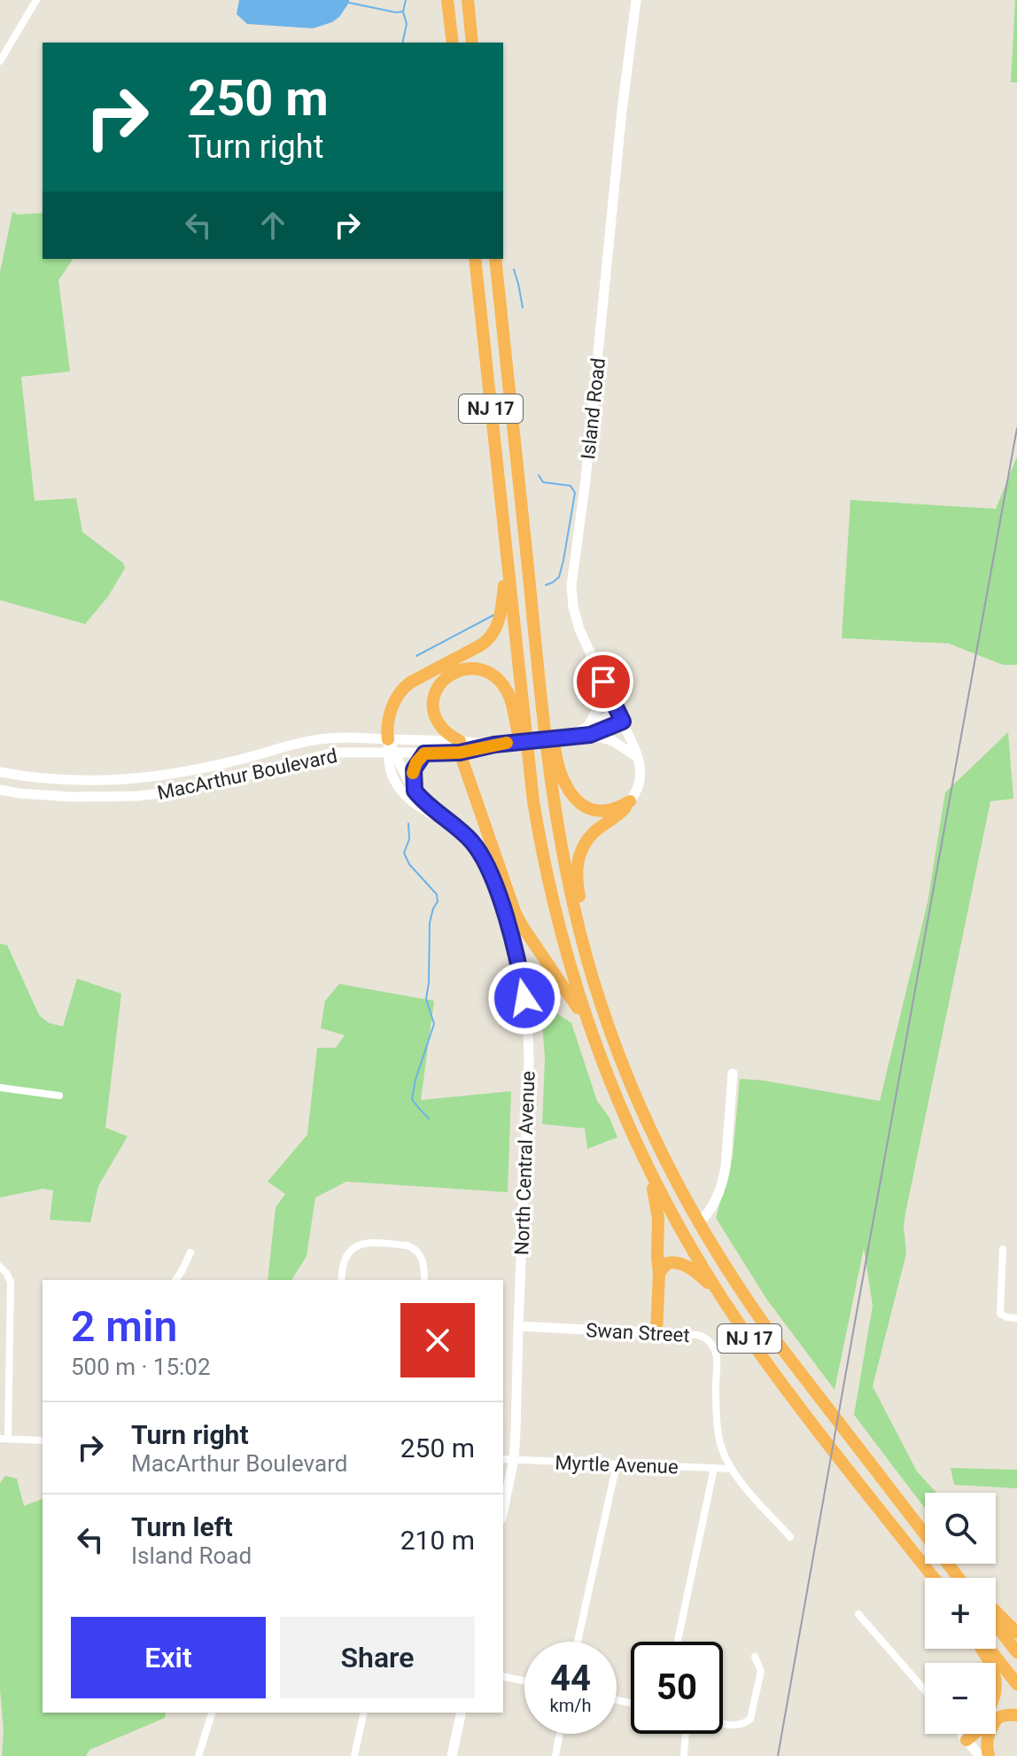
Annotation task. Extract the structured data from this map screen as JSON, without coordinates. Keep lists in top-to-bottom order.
{
  "streets": {
    "highway": ["NJ 17"],
    "main road": [
      "Island Road",
      "MacArthur Boulevard",
      "North Central Avenue",
      "Swan Street"
    ],
    "street": ["Myrtle Avenue"]
  },
  "crossings": [
    ["Island Road", "MacArthur Boulevard"],
    ["MacArthur Boulevard", "North Central Avenue"],
    ["North Central Avenue", "Swan Street"],
    ["North Central Avenue", "Myrtle Avenue"],
    ["Swan Street", "Myrtle Avenue"]
  ],
  "page": {
    "turn": ["250 m", "Turn right"],
    "heading": ["2 min", "500 m · 15:02"],
    "list": [
      {
        "name": "Turn right",
        "note": "MacArthur Boulevard",
        "value": "250 m"
      },
      {
        "name": "Turn left",
        "note": "Island Road",
        "value": "210 m"
      }
    ],
    "map_buttons": ["+", "−"],
    "buttons": ["Exit", "Share"],
    "speed": "44 km/h",
    "limit": "50"
  }
}
